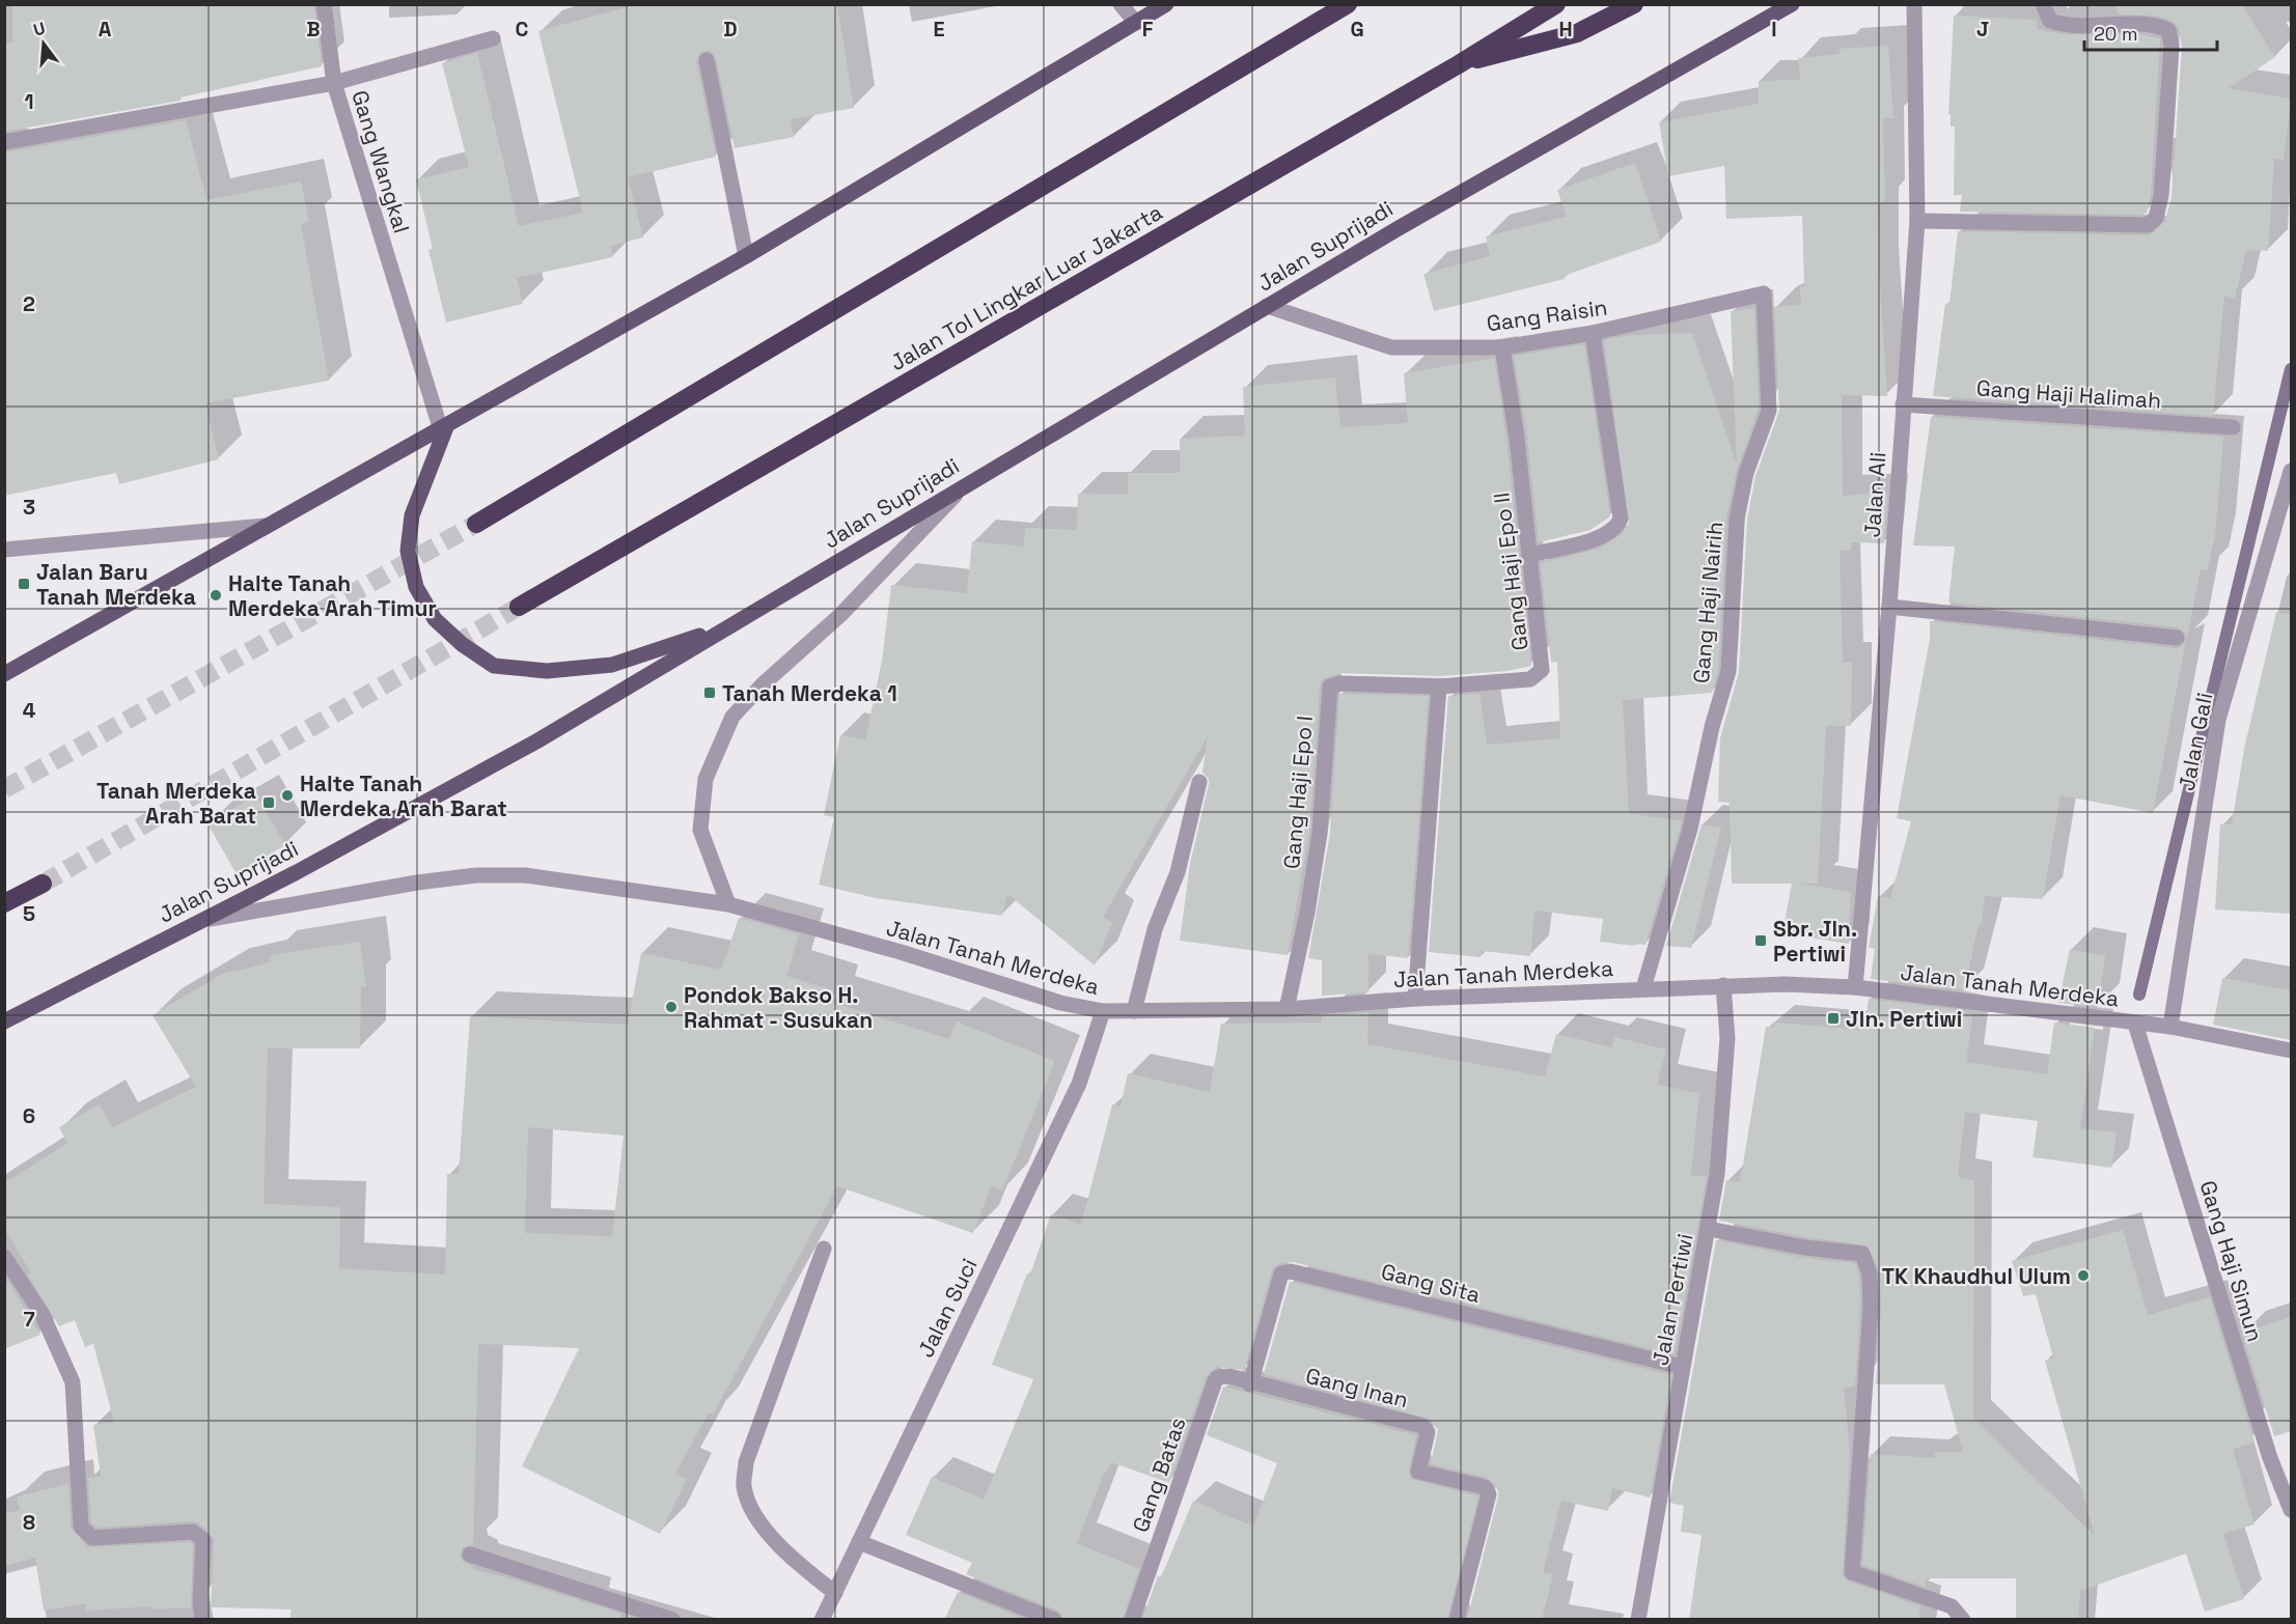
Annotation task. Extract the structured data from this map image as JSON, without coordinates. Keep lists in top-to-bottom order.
{
  "streets": {
    "highway": ["Jalan Tol Lingkar Luar Jakarta"],
    "main road": ["Jalan Suprijadi"],
    "street": [
      "Gang Wangkal",
      "Gang Raisin",
      "Gang Haji Halimah",
      "Jalan Ali",
      "Gang Haji Epo II",
      "Gang Haji Nairih",
      "Jalan Gali",
      "Gang Haji Epo I",
      "Jalan Tanah Merdeka",
      "Gang Haji Simun",
      "Gang Sita",
      "Jalan Pertiwi",
      "Jalan Suci",
      "Gang Inan",
      "Gang Batas"
    ]
  },
  "crossings": [
    ["Jalan Suprijadi", "Gang Raisin"],
    ["Jalan Suprijadi", "Jalan Tanah Merdeka"],
    ["Gang Raisin", "Gang Haji Epo II"],
    ["Gang Raisin", "Gang Haji Nairih"],
    ["Gang Haji Halimah", "Jalan Ali"],
    ["Jalan Ali", "Jalan Tanah Merdeka"],
    ["Gang Haji Epo II", "Gang Haji Epo I"],
    ["Gang Haji Nairih", "Jalan Tanah Merdeka"],
    ["Jalan Gali", "Jalan Tanah Merdeka"],
    ["Gang Haji Epo I", "Jalan Tanah Merdeka"],
    ["Jalan Tanah Merdeka", "Gang Haji Simun"],
    ["Jalan Tanah Merdeka", "Jalan Pertiwi"],
    ["Jalan Tanah Merdeka", "Jalan Suci"],
    ["Gang Sita", "Jalan Pertiwi"],
    ["Gang Sita", "Gang Inan"],
    ["Gang Sita", "Gang Batas"],
    ["Gang Inan", "Gang Batas"]
  ],
  "places": {
    "transit": [
      "Jalan Baru Tanah Merdeka",
      "Tanah Merdeka 1",
      "Tanah Merdeka Arah Barat",
      "Sbr. Jln. Pertiwi",
      "Jln. Pertiwi"
    ],
    "other": [
      "Halte Tanah Merdeka Arah Timur",
      "Halte Tanah Merdeka Arah Barat",
      "Pondok Bakso H. Rahmat - Susukan",
      "TK Khaudhul Ulum"
    ]
  },
  "scale_bar": "20 m",
  "north": "top",
  "grid": {
    "columns": [
      "A",
      "B",
      "C",
      "D",
      "E",
      "F",
      "G",
      "H",
      "I",
      "J"
    ],
    "rows": [
      "1",
      "2",
      "3",
      "4",
      "5",
      "6",
      "7",
      "8"
    ]
  }
}
